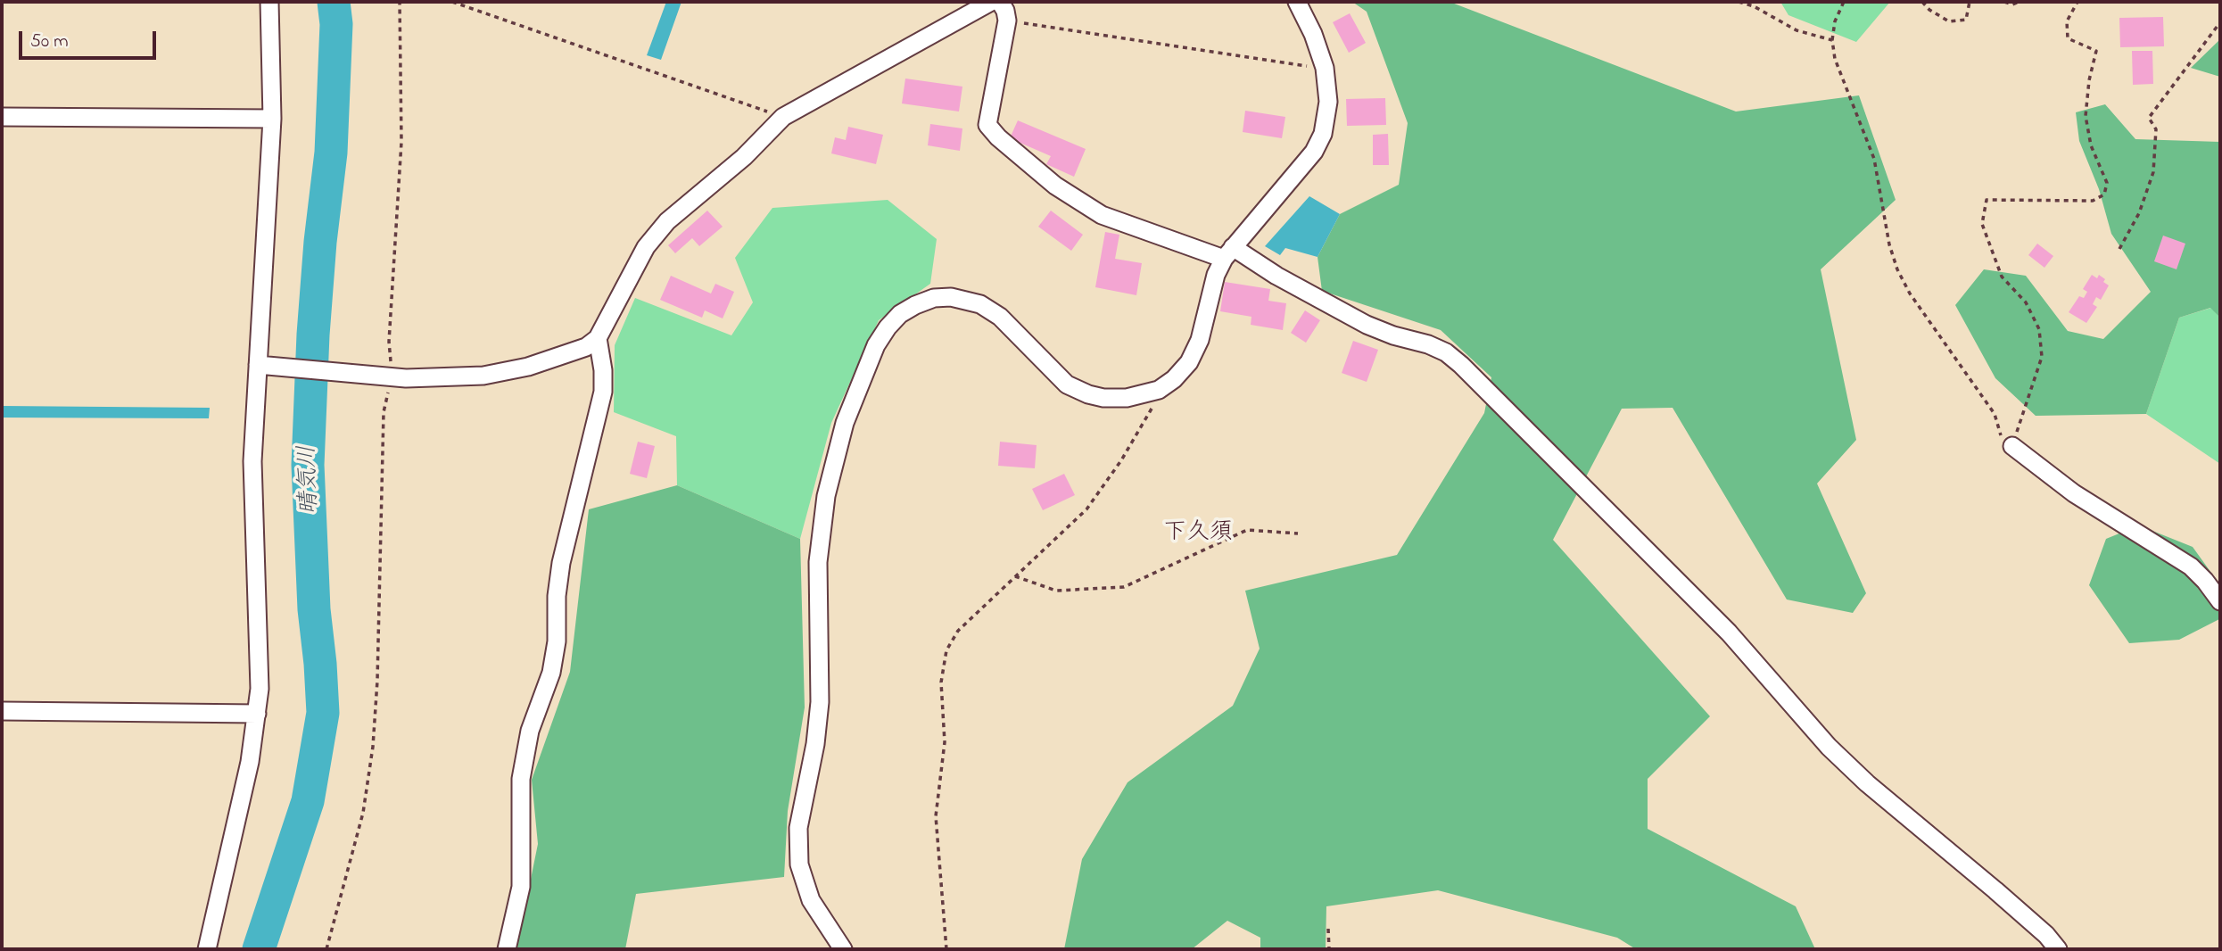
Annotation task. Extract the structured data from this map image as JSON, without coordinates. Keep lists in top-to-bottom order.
{
  "districts": ["下久須"],
  "water": ["晴気川"],
  "scale_bar": "50 m"
}
